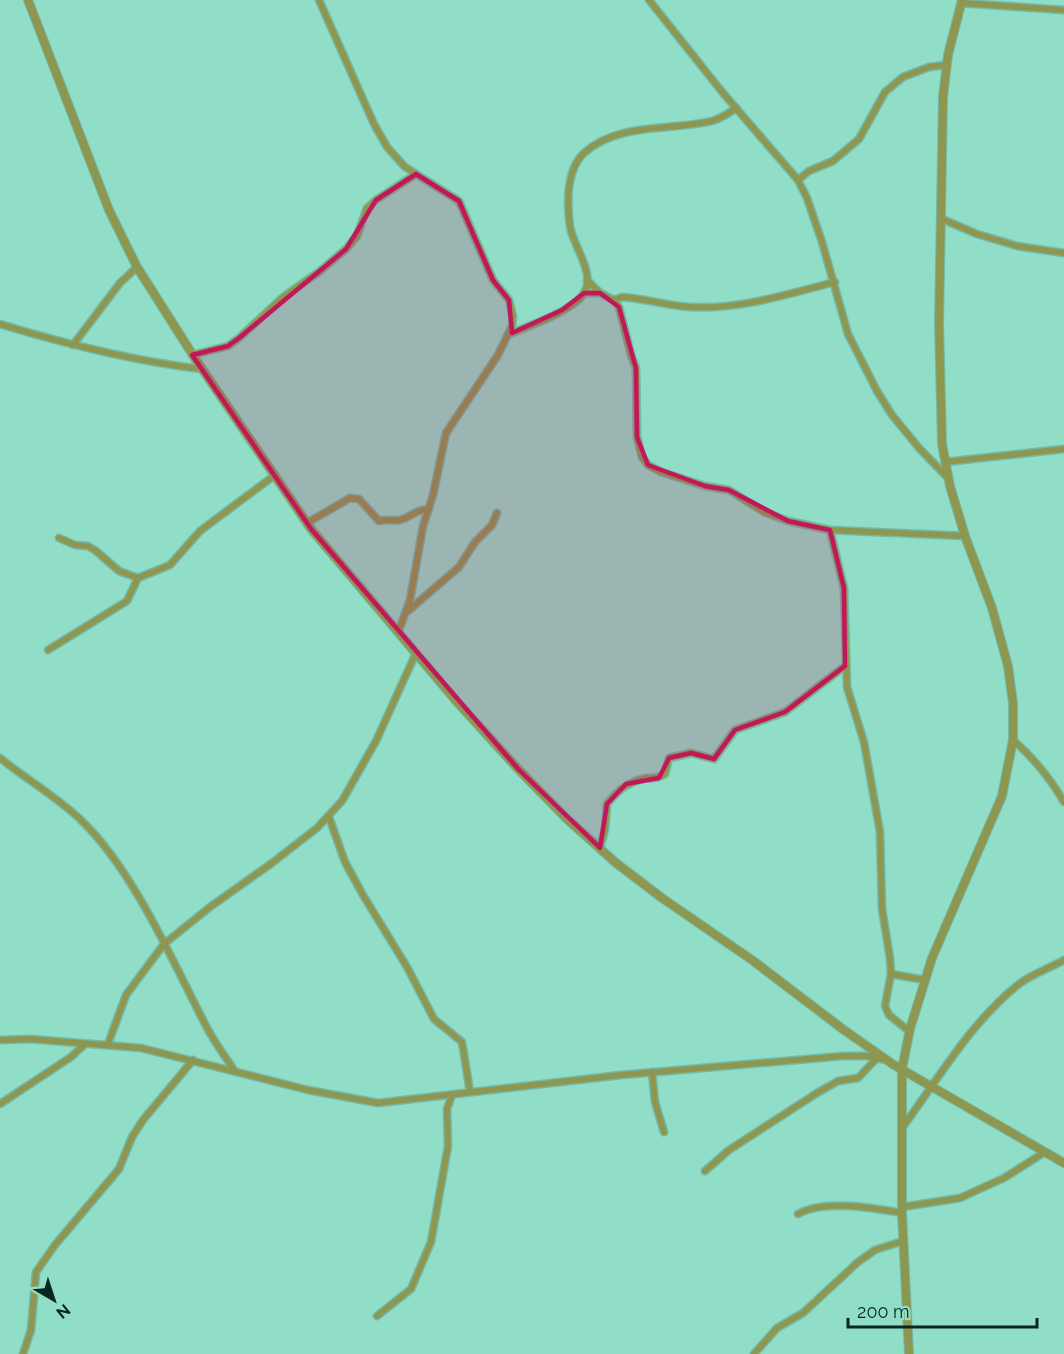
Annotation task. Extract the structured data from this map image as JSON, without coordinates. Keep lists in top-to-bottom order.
{
  "scale_bar": "200 m",
  "north": "bottom right"
}
